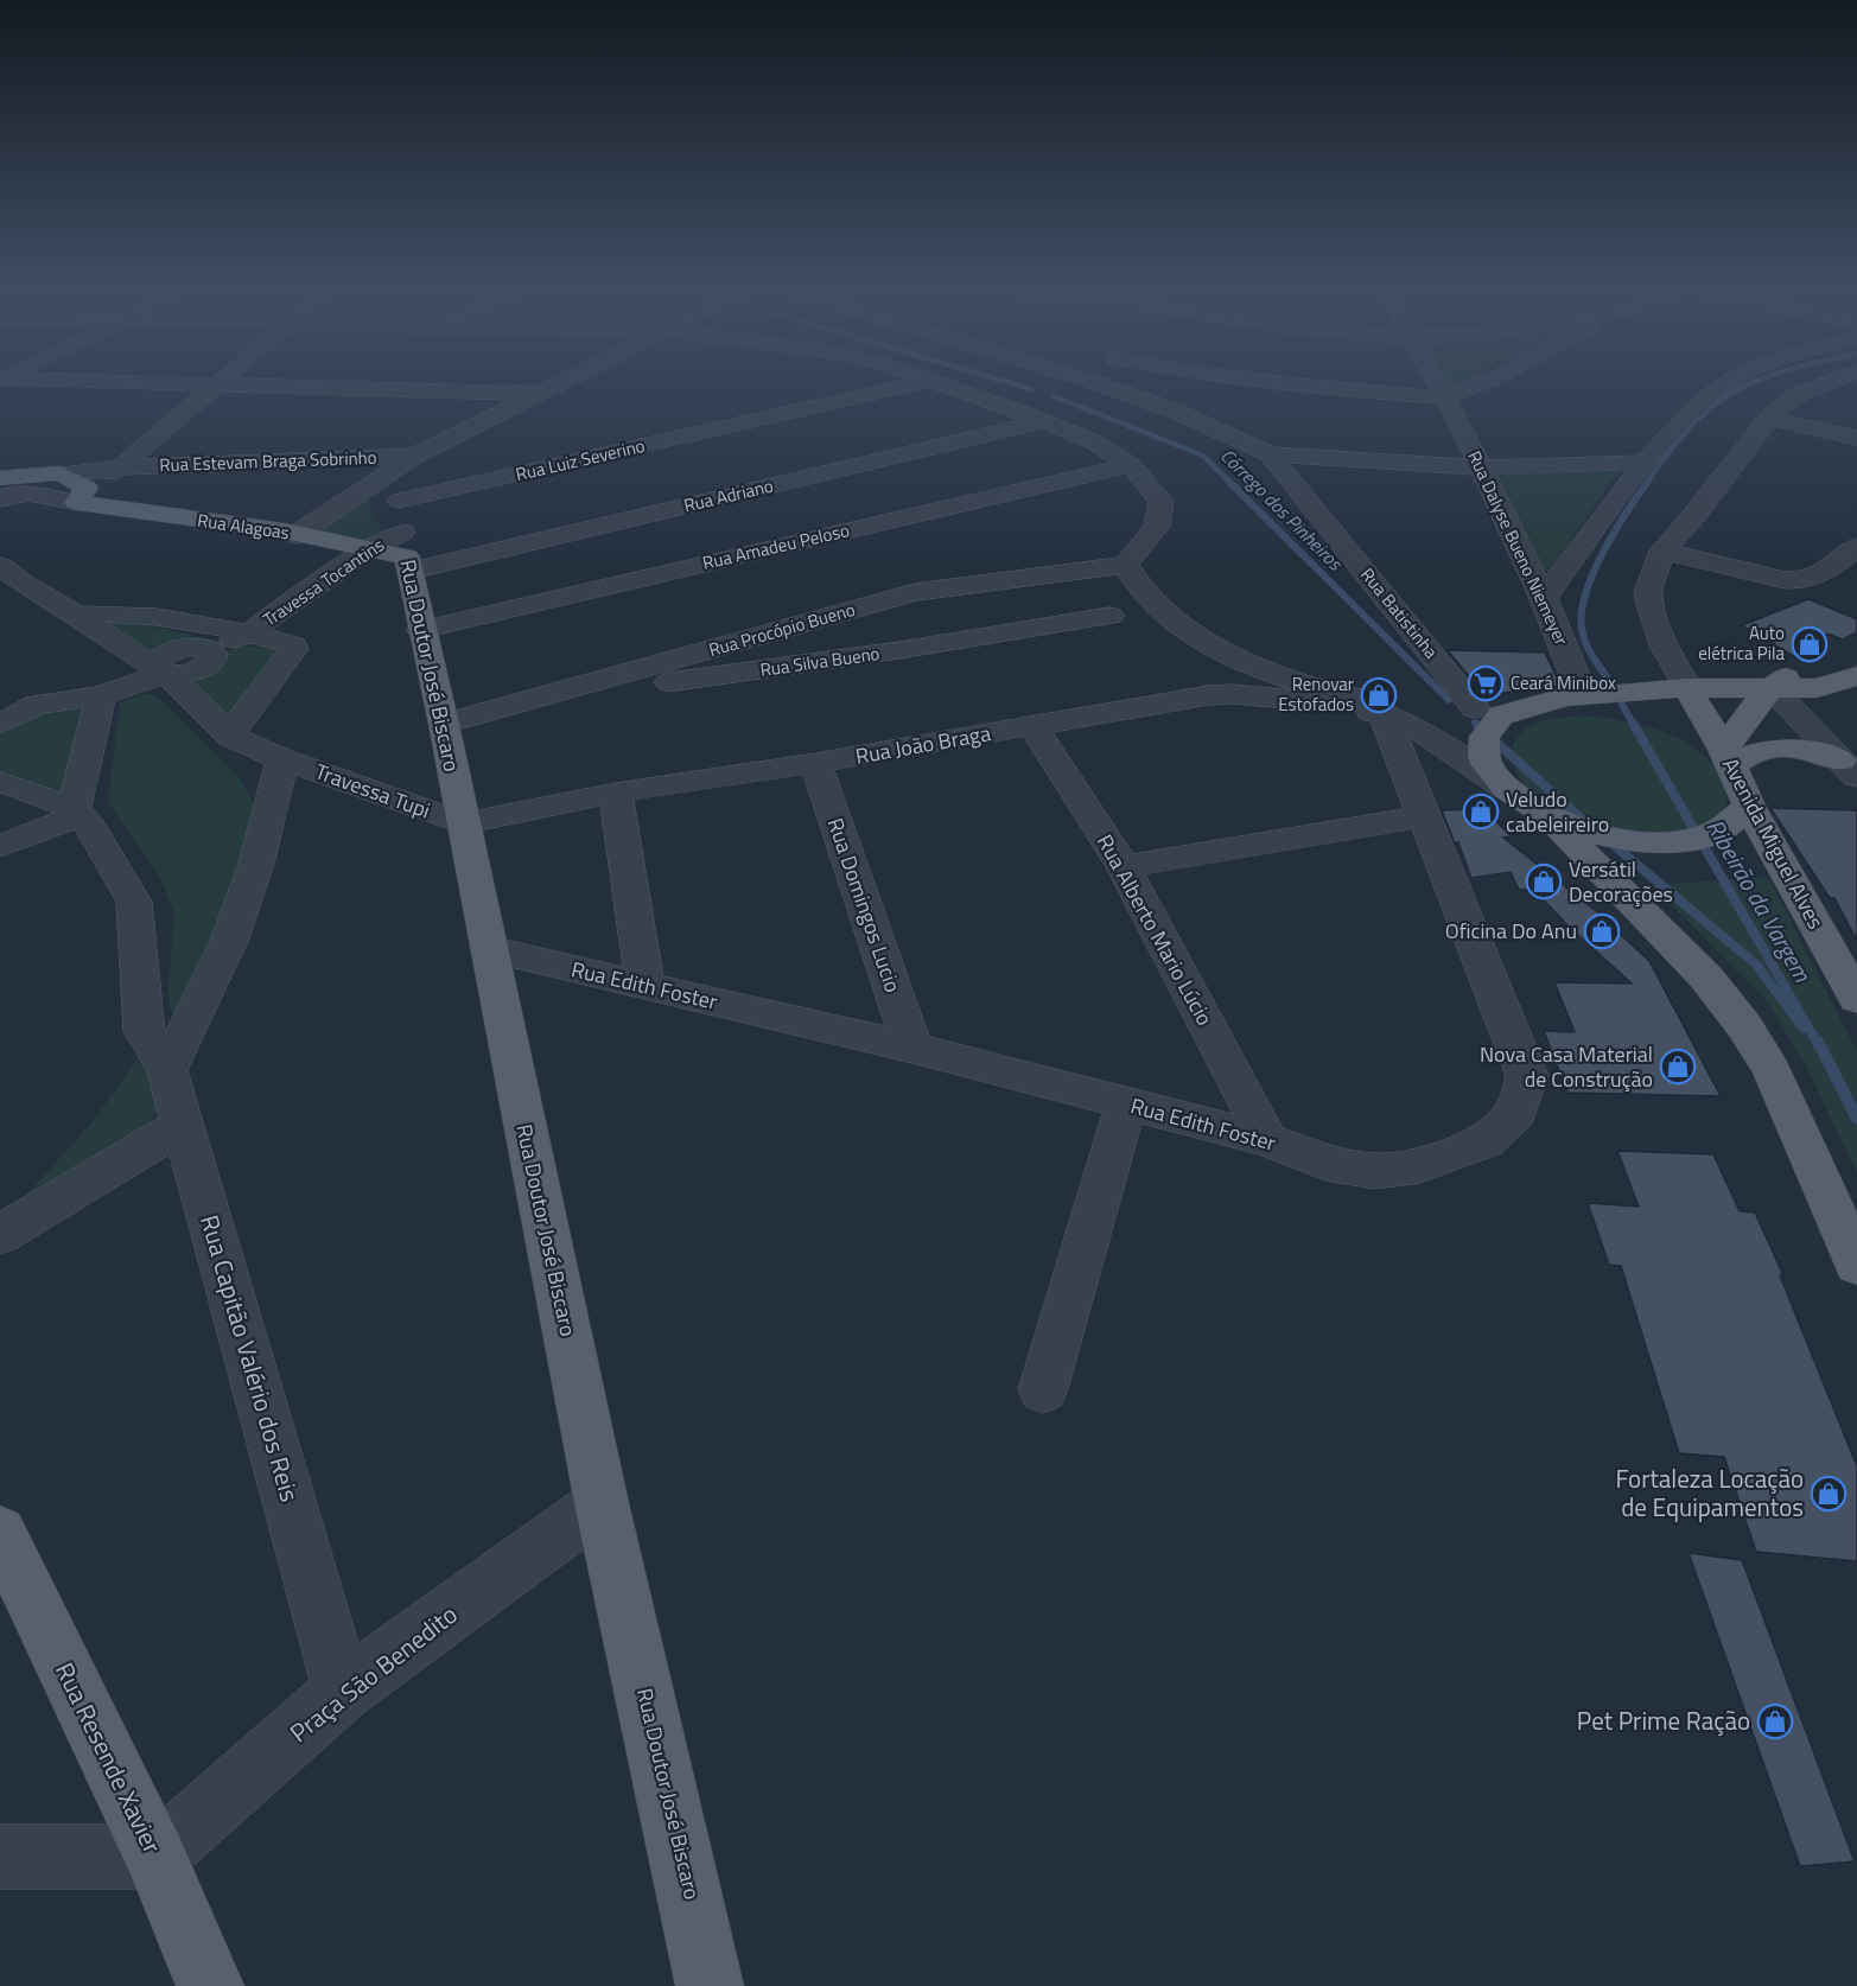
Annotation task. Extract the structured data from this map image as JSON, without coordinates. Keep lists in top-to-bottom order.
{
  "streets": {
    "main road": [
      "Rua Alagoas",
      "Rua Doutor José Biscaro",
      "Avenida Miguel Alves",
      "Rua Resende Xavier"
    ],
    "street": [
      "Rua Luiz Severino",
      "Rua Estevam Braga Sobrinho",
      "Rua Adriano",
      "Rua Amadeu Peloso",
      "Rua Dalyse Bueno Niemeyer",
      "Travessa Tocantins",
      "Rua Batistinha",
      "Rua Procópio Bueno",
      "Rua Silva Bueno",
      "Rua João Braga",
      "Travessa Tupi",
      "Rua Domingos Lucio",
      "Rua Alberto Mario Lúcio",
      "Rua Edith Foster",
      "Rua Capitão Valério dos Reis",
      "Praça São Benedito"
    ]
  },
  "crossings": [
    ["Rua Luiz Severino", "Rua Doutor José Biscaro"],
    ["Rua Estevam Braga Sobrinho", "Rua Alagoas"],
    ["Rua Adriano", "Rua Alagoas"],
    ["Rua Adriano", "Travessa Tocantins"],
    ["Rua Adriano", "Rua Doutor José Biscaro"],
    ["Rua Alagoas", "Travessa Tocantins"],
    ["Rua Alagoas", "Rua Doutor José Biscaro"],
    ["Rua Amadeu Peloso", "Rua Doutor José Biscaro"],
    ["Travessa Tocantins", "Rua Doutor José Biscaro"],
    ["Rua Procópio Bueno", "Rua Silva Bueno"],
    ["Rua Procópio Bueno", "Rua Doutor José Biscaro"],
    ["Rua Doutor José Biscaro", "Rua João Braga"],
    ["Rua Doutor José Biscaro", "Travessa Tupi"],
    ["Rua Doutor José Biscaro", "Rua Edith Foster"],
    ["Rua Doutor José Biscaro", "Praça São Benedito"],
    ["Rua João Braga", "Travessa Tupi"],
    ["Rua João Braga", "Rua Domingos Lucio"],
    ["Rua João Braga", "Rua Alberto Mario Lúcio"],
    ["Rua João Braga", "Rua Edith Foster"],
    ["Rua Domingos Lucio", "Rua Edith Foster"],
    ["Rua Alberto Mario Lúcio", "Rua Edith Foster"],
    ["Rua Capitão Valério dos Reis", "Praça São Benedito"],
    ["Praça São Benedito", "Rua Resende Xavier"]
  ],
  "water": ["Córrego dos Pinheiros", "Ribeirão da Vargem"],
  "places": {
    "shop": [
      "Auto elétrica Pila",
      "Renovar Estofados",
      "Veludo cabeleireiro",
      "Versátil Decorações",
      "Oficina Do Anu",
      "Nova Casa Material de Construção",
      "Fortaleza Locação de Equipamentos",
      "Pet Prime Ração"
    ],
    "supermarket": ["Ceará Minibox"]
  }
}
